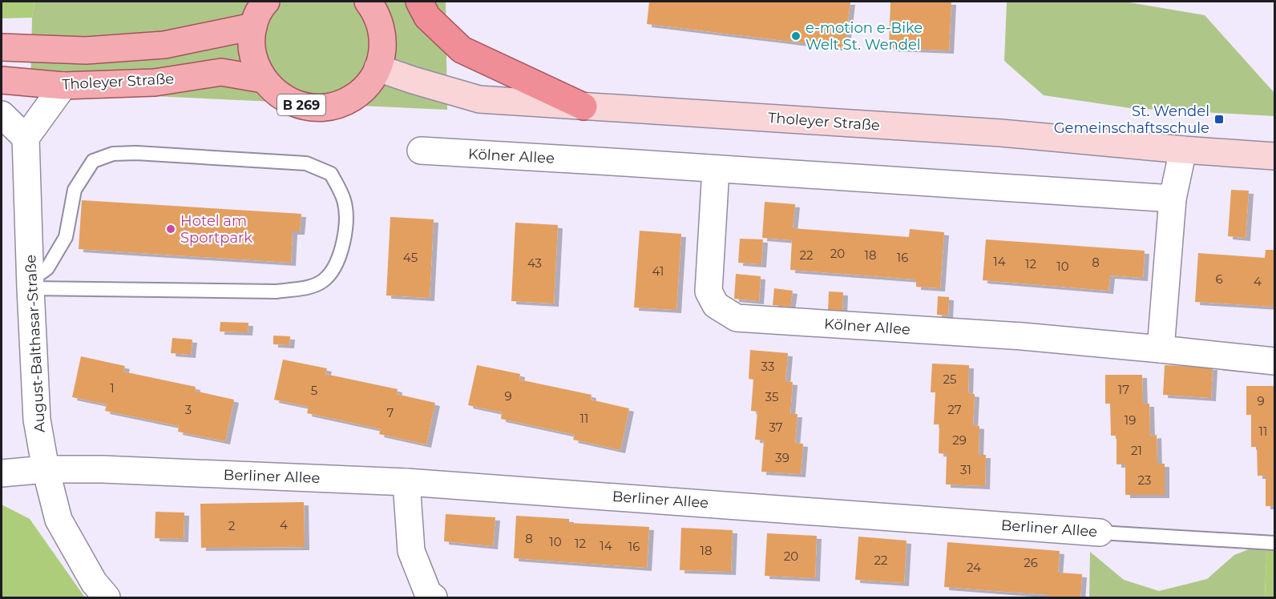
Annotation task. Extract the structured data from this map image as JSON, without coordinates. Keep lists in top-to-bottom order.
{
  "streets": {
    "main road": ["Tholeyer Straße", "B 269"],
    "street": ["Kölner Allee", "August-Balthasar-Straße", "Berliner Allee"]
  },
  "crossings": [
    ["Tholeyer Straße", "B 269"],
    ["August-Balthasar-Straße", "Berliner Allee"]
  ],
  "places": {
    "other": ["e-motion e-Bike Welt St. Wendel", "Hotel am Sportpark"],
    "transit": ["St. Wendel Gemeinschaftsschule"]
  },
  "house_numbers": [
    "20",
    "22",
    "18",
    "45",
    "16",
    "14",
    "8",
    "43",
    "12",
    "10",
    "41",
    "6",
    "4",
    "33",
    "25",
    "1",
    "17",
    "5",
    "9",
    "35",
    "9",
    "3",
    "27",
    "7",
    "11",
    "19",
    "37",
    "11",
    "29",
    "21",
    "39",
    "31",
    "23",
    "4",
    "2",
    "8",
    "10",
    "12",
    "14",
    "16",
    "18",
    "20",
    "22",
    "26",
    "24"
  ]
}
